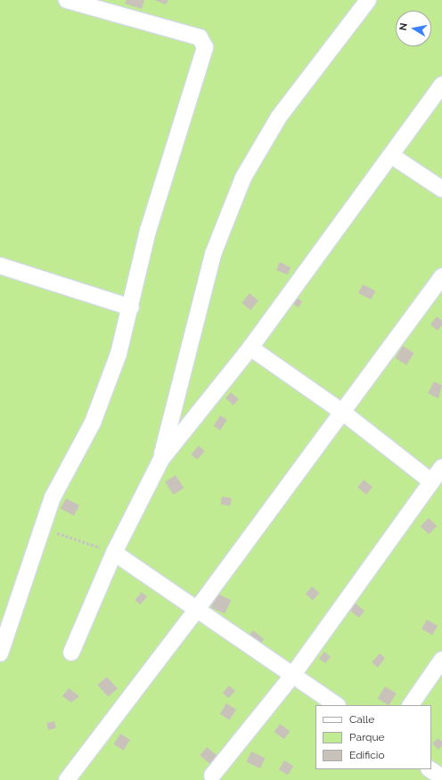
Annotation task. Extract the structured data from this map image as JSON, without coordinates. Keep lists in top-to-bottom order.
{
  "legend": ["Calle", "Parque", "Edificio"],
  "north": "left"
}
